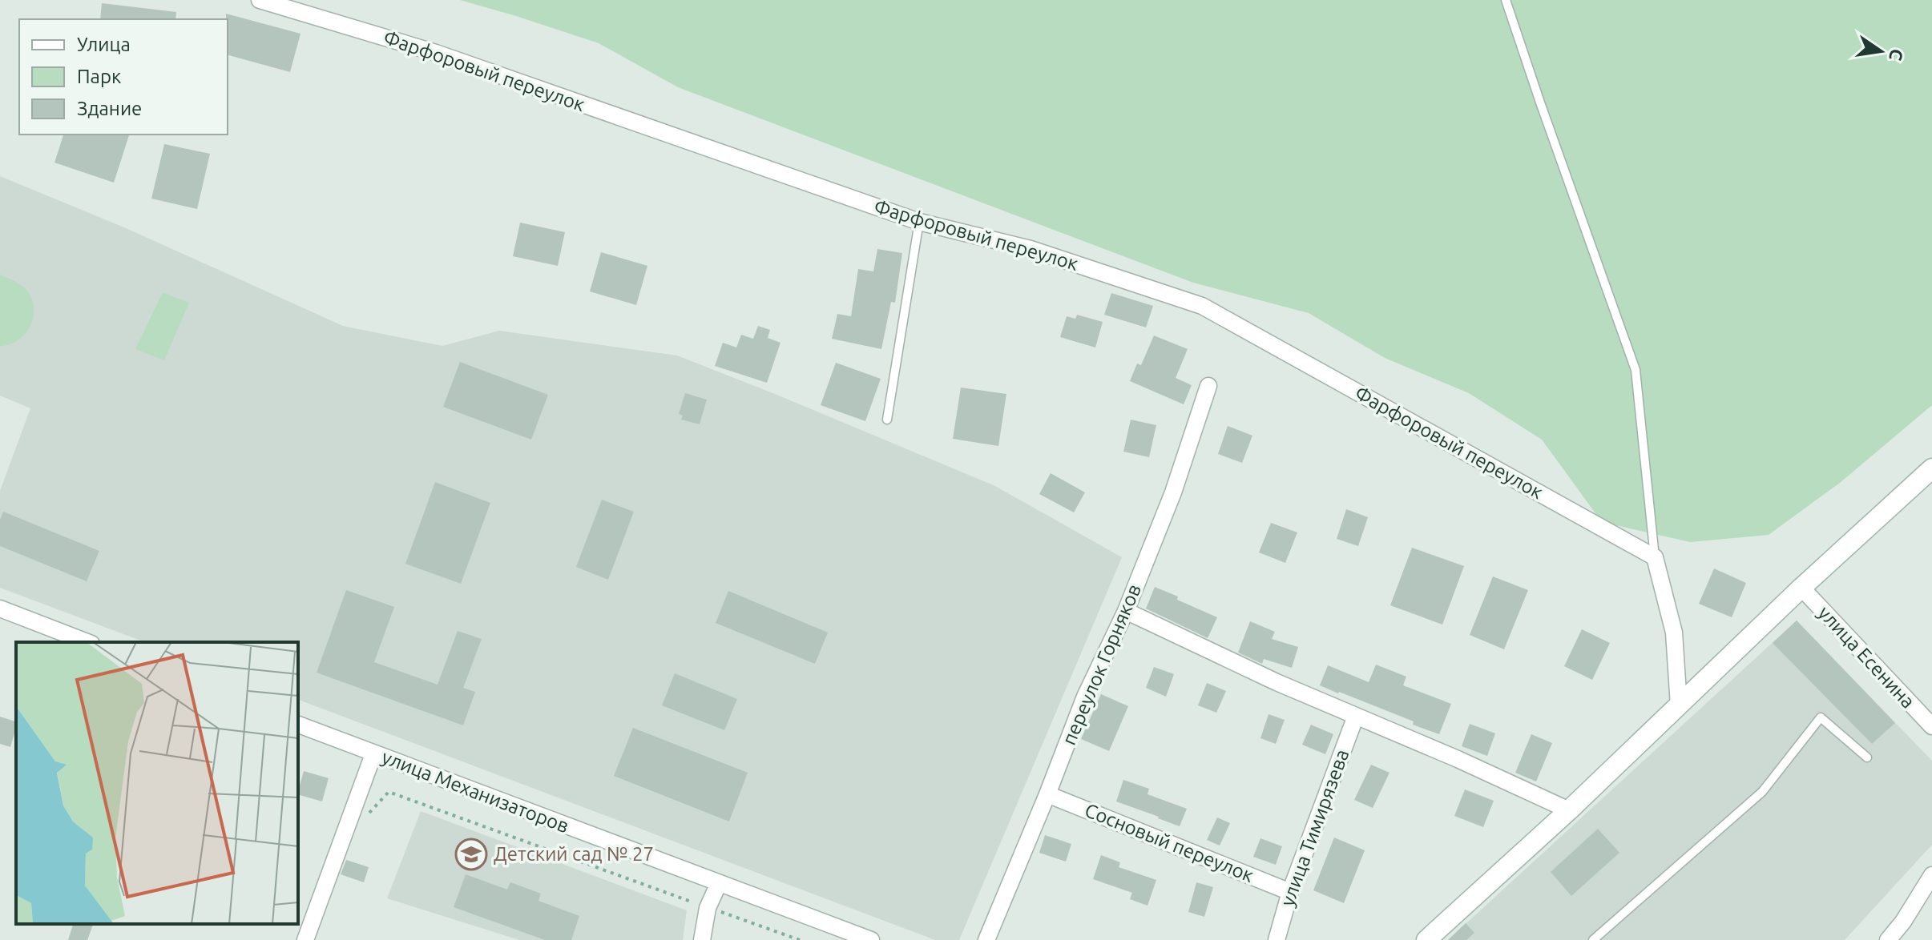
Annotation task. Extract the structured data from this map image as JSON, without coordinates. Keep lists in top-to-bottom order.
{
  "streets": {
    "street": [
      "Фарфоровый переулок",
      "улица Есенина",
      "переулок Горняков",
      "улица Механизаторов",
      "улица Тимирязева",
      "Сосновый переулок"
    ]
  },
  "crossings": [
    ["переулок Горняков", "Сосновый переулок"],
    ["улица Тимирязева", "Сосновый переулок"]
  ],
  "places": {
    "school or university": ["Детский сад № 27"]
  },
  "legend": ["Улица", "Парк", "Здание"],
  "north": "right"
}
